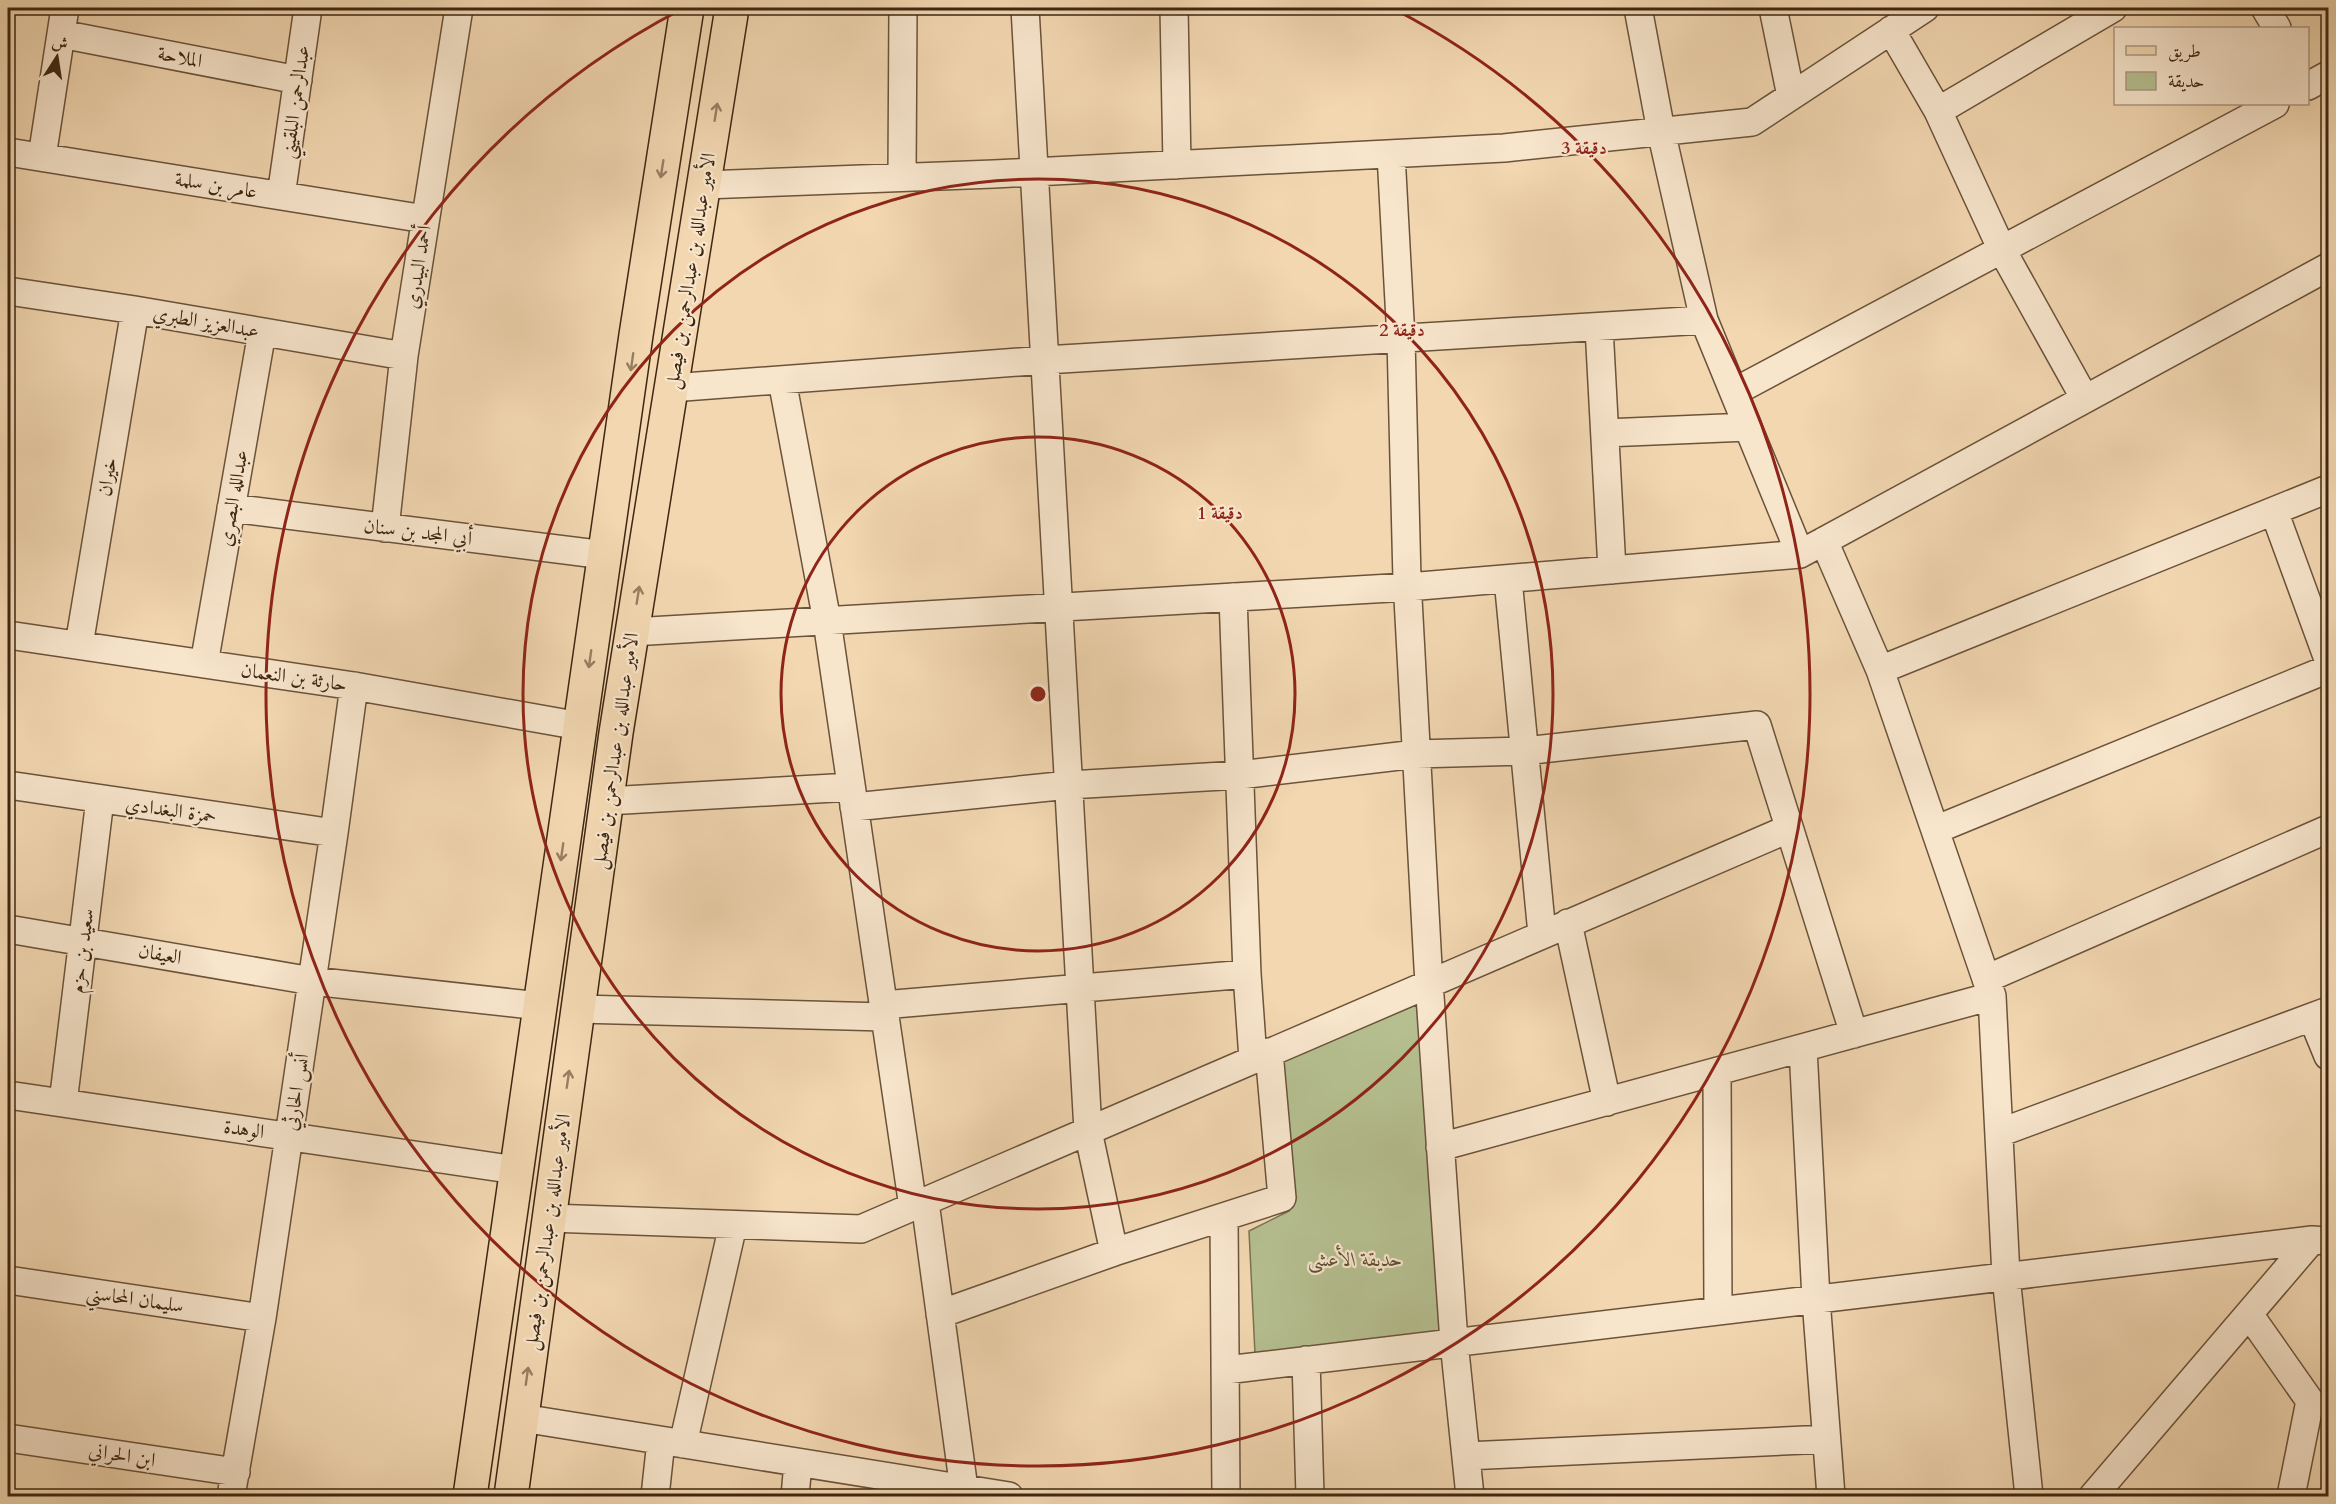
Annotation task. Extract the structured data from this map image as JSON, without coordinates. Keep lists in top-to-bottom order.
{
  "streets": {
    "main road": ["الأمير عبدالله بن عبدالرحمن بن فيصل"],
    "street": [
      "الملاحة",
      "عبدالرحمن البلقيني",
      "عامر بن سلمة",
      "أحمد البيدري",
      "عبدالعزيز الطبري",
      "خيران",
      "عبدالله البصري",
      "أبي المجد بن سنان",
      "حارثة بن النعمان",
      "حمزة البغدادي",
      "سعيد بن حزم",
      "العيفان",
      "أنس الحارثي",
      "الوهدة",
      "سليمان المحاسني",
      "ابن الحراني"
    ]
  },
  "crossings": [
    ["الملاحة", "عبدالرحمن البلقيني"],
    ["عبدالرحمن البلقيني", "عامر بن سلمة"],
    ["عامر بن سلمة", "أحمد البيدري"],
    ["أحمد البيدري", "عبدالعزيز الطبري"],
    ["أحمد البيدري", "أبي المجد بن سنان"],
    ["الأمير عبدالله بن عبدالرحمن بن فيصل", "أبي المجد بن سنان"],
    ["الأمير عبدالله بن عبدالرحمن بن فيصل", "حارثة بن النعمان"],
    ["الأمير عبدالله بن عبدالرحمن بن فيصل", "العيفان"],
    ["الأمير عبدالله بن عبدالرحمن بن فيصل", "الوهدة"],
    ["عبدالعزيز الطبري", "خيران"],
    ["عبدالعزيز الطبري", "عبدالله البصري"],
    ["خيران", "حارثة بن النعمان"],
    ["عبدالله البصري", "أبي المجد بن سنان"],
    ["عبدالله البصري", "حارثة بن النعمان"],
    ["حارثة بن النعمان", "أنس الحارثي"],
    ["حمزة البغدادي", "سعيد بن حزم"],
    ["حمزة البغدادي", "أنس الحارثي"],
    ["سعيد بن حزم", "العيفان"],
    ["سعيد بن حزم", "الوهدة"],
    ["العيفان", "أنس الحارثي"],
    ["أنس الحارثي", "الوهدة"],
    ["أنس الحارثي", "سليمان المحاسني"],
    ["أنس الحارثي", "ابن الحراني"]
  ],
  "parks": ["حديقة الأعشى"],
  "legend": ["طريق", "حديقة"],
  "north": "top",
  "rings": ["3 دقيقة", "2 دقيقة", "1 دقيقة"]
}
